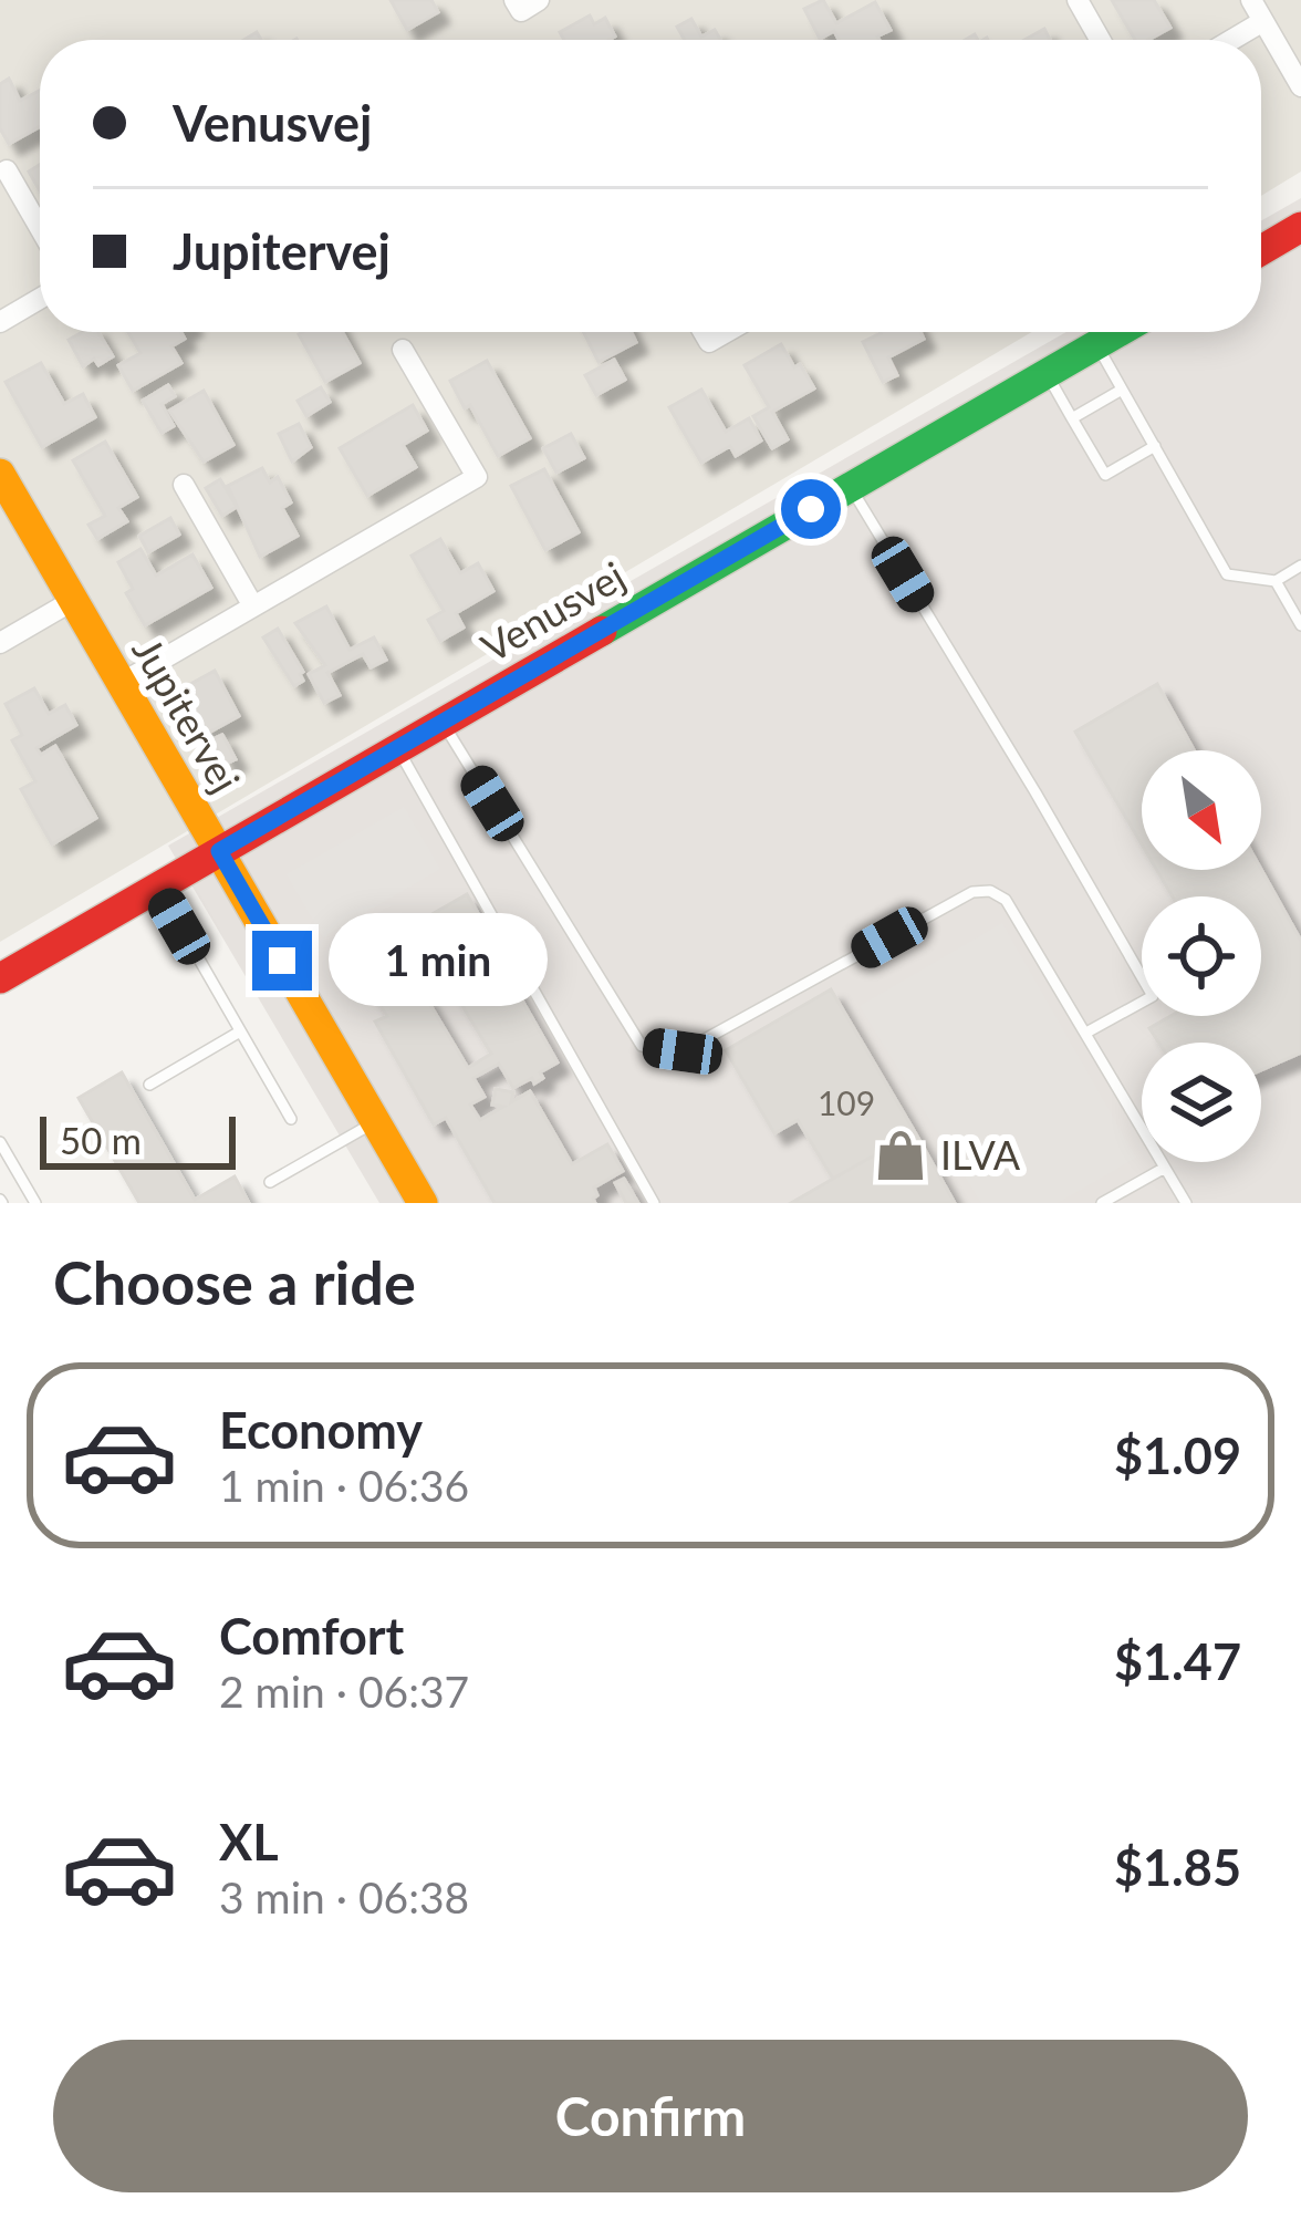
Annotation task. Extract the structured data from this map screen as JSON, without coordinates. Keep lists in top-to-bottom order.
{
  "streets": {
    "street": ["Venusvej", "Jupitervej"]
  },
  "crossings": [
    ["Venusvej", "Jupitervej"]
  ],
  "places": {
    "shop": ["ILVA"]
  },
  "house_numbers": ["109"],
  "scale_bar": "50 m",
  "north": "bottom right",
  "page": {
    "banner": ["Venusvej", "Jupitervej"],
    "bubble": "1 min",
    "scale": "50 m",
    "heading": "Choose a ride",
    "list": [
      {
        "name": "Economy",
        "note": "1 min · 06:36",
        "value": "$1.09"
      },
      {
        "name": "Comfort",
        "note": "2 min · 06:37",
        "value": "$1.47"
      },
      {
        "name": "XL",
        "note": "3 min · 06:38",
        "value": "$1.85"
      }
    ],
    "buttons": "Confirm"
  }
}
